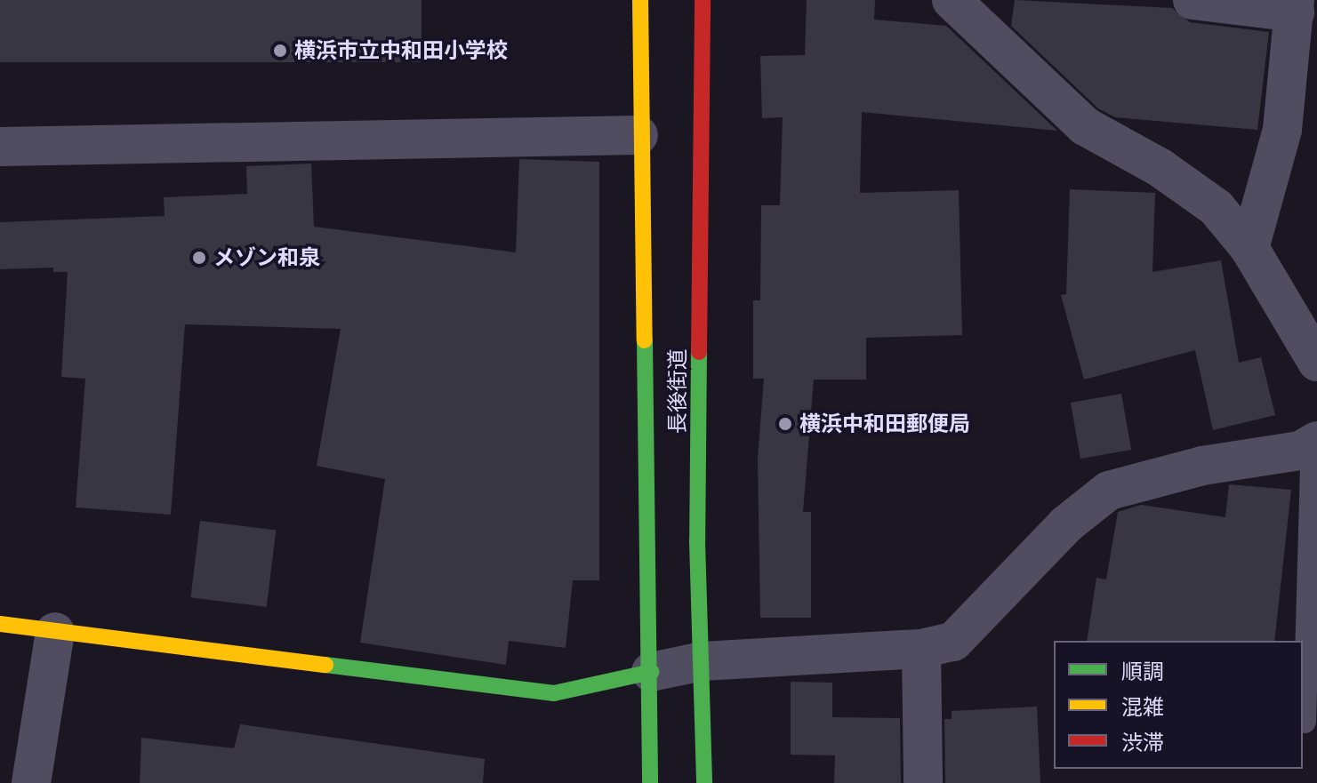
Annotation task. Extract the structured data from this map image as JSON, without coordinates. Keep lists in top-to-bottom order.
{
  "streets": {
    "main road": ["長後街道"]
  },
  "places": ["横浜市立中和田小学校", "メゾン和泉", "横浜中和田郵便局"],
  "legend": ["順調", "混雑", "渋滞"]
}
